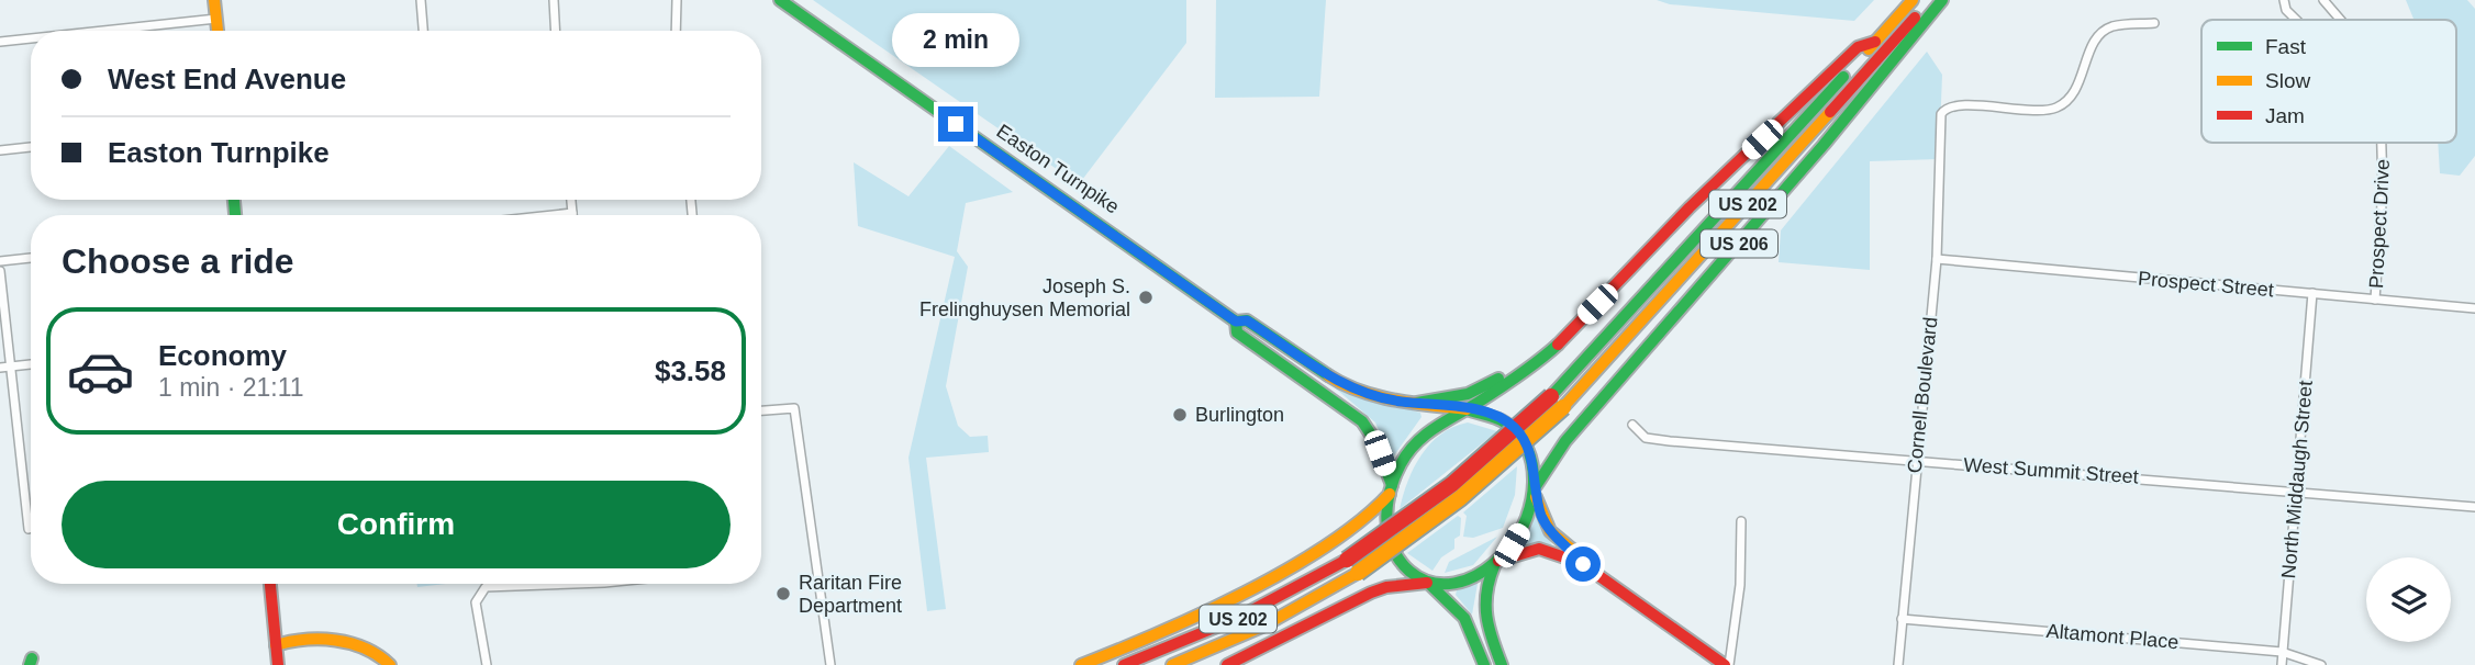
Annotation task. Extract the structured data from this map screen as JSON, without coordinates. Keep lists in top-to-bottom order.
{
  "streets": {
    "main road": ["Easton Turnpike", "US 202", "US 206"],
    "street": [
      "Prospect Drive",
      "Prospect Street",
      "Cornell Boulevard",
      "West Summit Street",
      "North Middaugh Street",
      "Altamont Place"
    ]
  },
  "crossings": [
    ["Easton Turnpike", "US 206"],
    ["US 202", "US 206"],
    ["Prospect Drive", "Prospect Street"],
    ["Prospect Street", "Cornell Boulevard"],
    ["Prospect Street", "North Middaugh Street"],
    ["Cornell Boulevard", "West Summit Street"],
    ["Cornell Boulevard", "Altamont Place"],
    ["West Summit Street", "North Middaugh Street"],
    ["North Middaugh Street", "Altamont Place"]
  ],
  "places": ["Joseph S. Frelinghuysen Memorial", "Burlington", "Raritan Fire Department"],
  "legend": ["Fast", "Slow", "Jam"],
  "page": {
    "bubble": "2 min",
    "banner": ["West End Avenue", "Easton Turnpike"],
    "heading": "Choose a ride",
    "list": [
      {
        "name": "Economy",
        "note": "1 min · 21:11",
        "value": "$3.58"
      }
    ],
    "buttons": "Confirm"
  }
}
